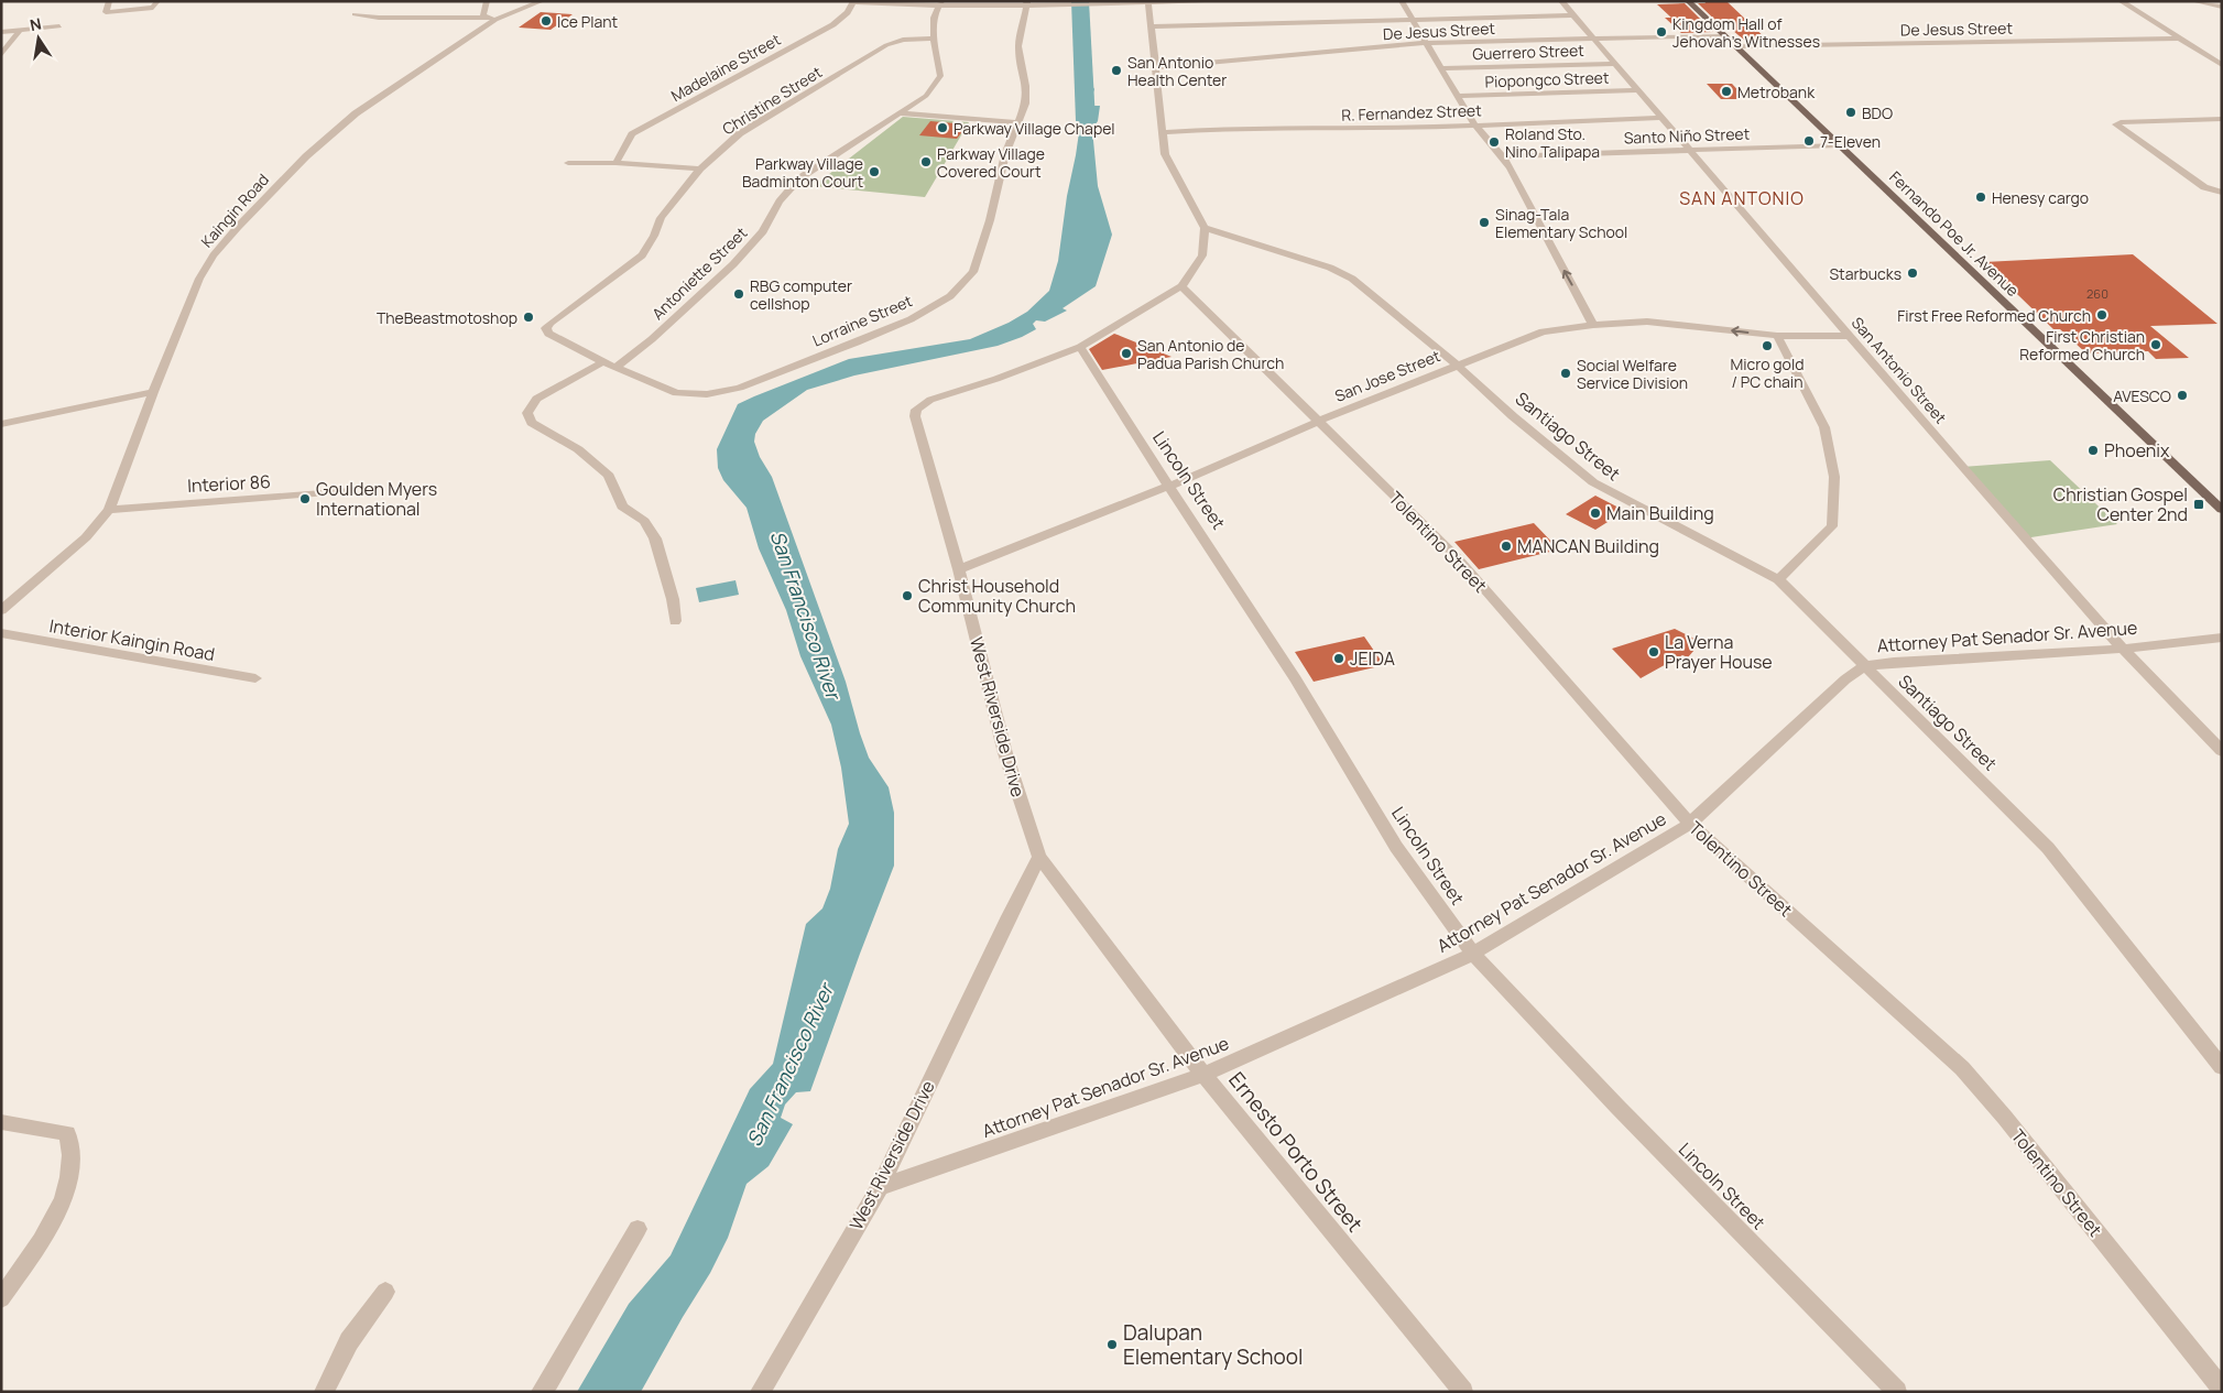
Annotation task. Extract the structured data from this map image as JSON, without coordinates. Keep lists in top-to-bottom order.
{
  "streets": {
    "main road": ["Fernando Poe Jr. Avenue"],
    "street": [
      "De Jesus Street",
      "Guerrero Street",
      "Madelaine Street",
      "Piopongco Street",
      "Christine Street",
      "R. Fernandez Street",
      "Santo Niño Street",
      "Kaingin Road",
      "Antoniette Street",
      "Lorraine Street",
      "San Antonio Street",
      "San Jose Street",
      "Santiago Street",
      "Lincoln Street",
      "Interior 86",
      "Tolentino Street",
      "Attorney Pat Senador Sr. Avenue",
      "Interior Kaingin Road",
      "West Riverside Drive",
      "Ernesto Porto Street"
    ]
  },
  "crossings": [
    ["De Jesus Street", "Fernando Poe Jr. Avenue"],
    ["De Jesus Street", "San Antonio Street"],
    ["Guerrero Street", "San Antonio Street"],
    ["Piopongco Street", "San Antonio Street"],
    ["Christine Street", "Antoniette Street"],
    ["Christine Street", "Lorraine Street"],
    ["R. Fernandez Street", "San Antonio Street"],
    ["Santo Niño Street", "Fernando Poe Jr. Avenue"],
    ["Santo Niño Street", "San Antonio Street"],
    ["Kaingin Road", "Interior 86"],
    ["Antoniette Street", "Lorraine Street"],
    ["San Antonio Street", "San Jose Street"],
    ["San Antonio Street", "Attorney Pat Senador Sr. Avenue"],
    ["San Jose Street", "Santiago Street"],
    ["San Jose Street", "Lincoln Street"],
    ["San Jose Street", "Tolentino Street"],
    ["San Jose Street", "West Riverside Drive"],
    ["Santiago Street", "Attorney Pat Senador Sr. Avenue"],
    ["Santiago Street", "West Riverside Drive"],
    ["Lincoln Street", "Attorney Pat Senador Sr. Avenue"],
    ["Lincoln Street", "West Riverside Drive"],
    ["Tolentino Street", "Attorney Pat Senador Sr. Avenue"],
    ["Tolentino Street", "West Riverside Drive"],
    ["Attorney Pat Senador Sr. Avenue", "West Riverside Drive"],
    ["Attorney Pat Senador Sr. Avenue", "Ernesto Porto Street"],
    ["West Riverside Drive", "Ernesto Porto Street"]
  ],
  "districts": ["SAN ANTONIO"],
  "water": ["San Francisco River"],
  "places": {
    "other": [
      "Ice Plant",
      "Kingdom Hall of Jehovah's Witnesses",
      "San Antonio Health Center",
      "Metrobank",
      "BDO",
      "Parkway Village Chapel",
      "7-Eleven",
      "Roland Sto. Nino Talipapa",
      "Parkway Village Covered Court",
      "Parkway Village Badminton Court",
      "Henesy cargo",
      "Sinag-Tala Elementary School",
      "Starbucks",
      "RBG computer cellshop",
      "First Free Reformed Church",
      "TheBeastmotoshop",
      "First Christian Reformed Church",
      "Micro gold / PC chain",
      "San Antonio de Padua Parish Church",
      "Social Welfare Service Division",
      "AVESCO",
      "Phoenix",
      "Goulden Myers International",
      "Main Building",
      "MANCAN Building",
      "Christ Household Community Church",
      "La Verna Prayer House",
      "JEIDA",
      "Dalupan Elementary School"
    ],
    "transit": ["Christian Gospel Center 2nd"]
  },
  "house_numbers": ["260"],
  "north": "top"
}
